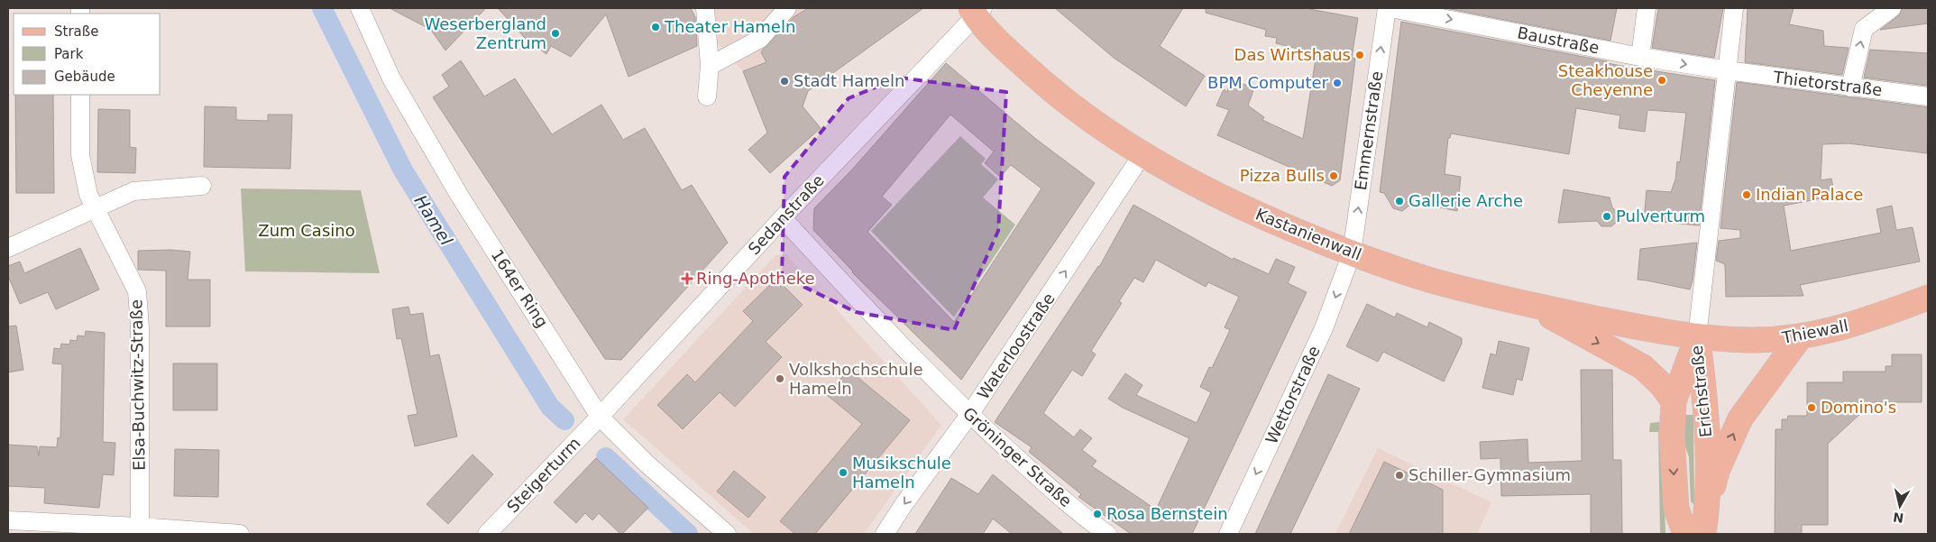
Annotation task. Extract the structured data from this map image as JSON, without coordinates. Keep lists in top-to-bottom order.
{
  "streets": {
    "main road": ["Kastanienwall", "Thiewall", "Erichstraße"],
    "street": [
      "Baustraße",
      "Thietorstraße",
      "Emmernstraße",
      "Sedanstraße",
      "164er Ring",
      "Waterloostraße",
      "Elsa-Buchwitz-Straße",
      "Wettorstraße",
      "Gröninger Straße",
      "Steigerturm"
    ]
  },
  "crossings": [
    ["Baustraße", "Thietorstraße"],
    ["Emmernstraße", "Kastanienwall"],
    ["Emmernstraße", "Wettorstraße"],
    ["Sedanstraße", "Kastanienwall"],
    ["Sedanstraße", "164er Ring"],
    ["Sedanstraße", "Gröninger Straße"],
    ["Sedanstraße", "Steigerturm"],
    ["Kastanienwall", "Thiewall"],
    ["Kastanienwall", "Waterloostraße"],
    ["Kastanienwall", "Erichstraße"],
    ["Kastanienwall", "Wettorstraße"],
    ["164er Ring", "Steigerturm"],
    ["Thiewall", "Erichstraße"],
    ["Waterloostraße", "Gröninger Straße"]
  ],
  "one_way": ["Baustraße", "Emmernstraße", "Wettorstraße"],
  "water": ["Hamel"],
  "parks": ["Zum Casino"],
  "places": {
    "other": [
      "Theater Hameln",
      "Weserbergland Zentrum",
      "Das Wirtshaus",
      "Steakhouse Cheyenne",
      "Stadt Hameln",
      "BPM Computer",
      "Pizza Bulls",
      "Indian Palace",
      "Gallerie Arche",
      "Pulverturm",
      "Volkshochschule Hameln",
      "Domino's",
      "Musikschule Hameln",
      "Schiller-Gymnasium",
      "Rosa Bernstein"
    ],
    "health": ["Ring-Apotheke"]
  },
  "legend": ["Straße", "Park", "Gebäude"],
  "north": "bottom"
}
